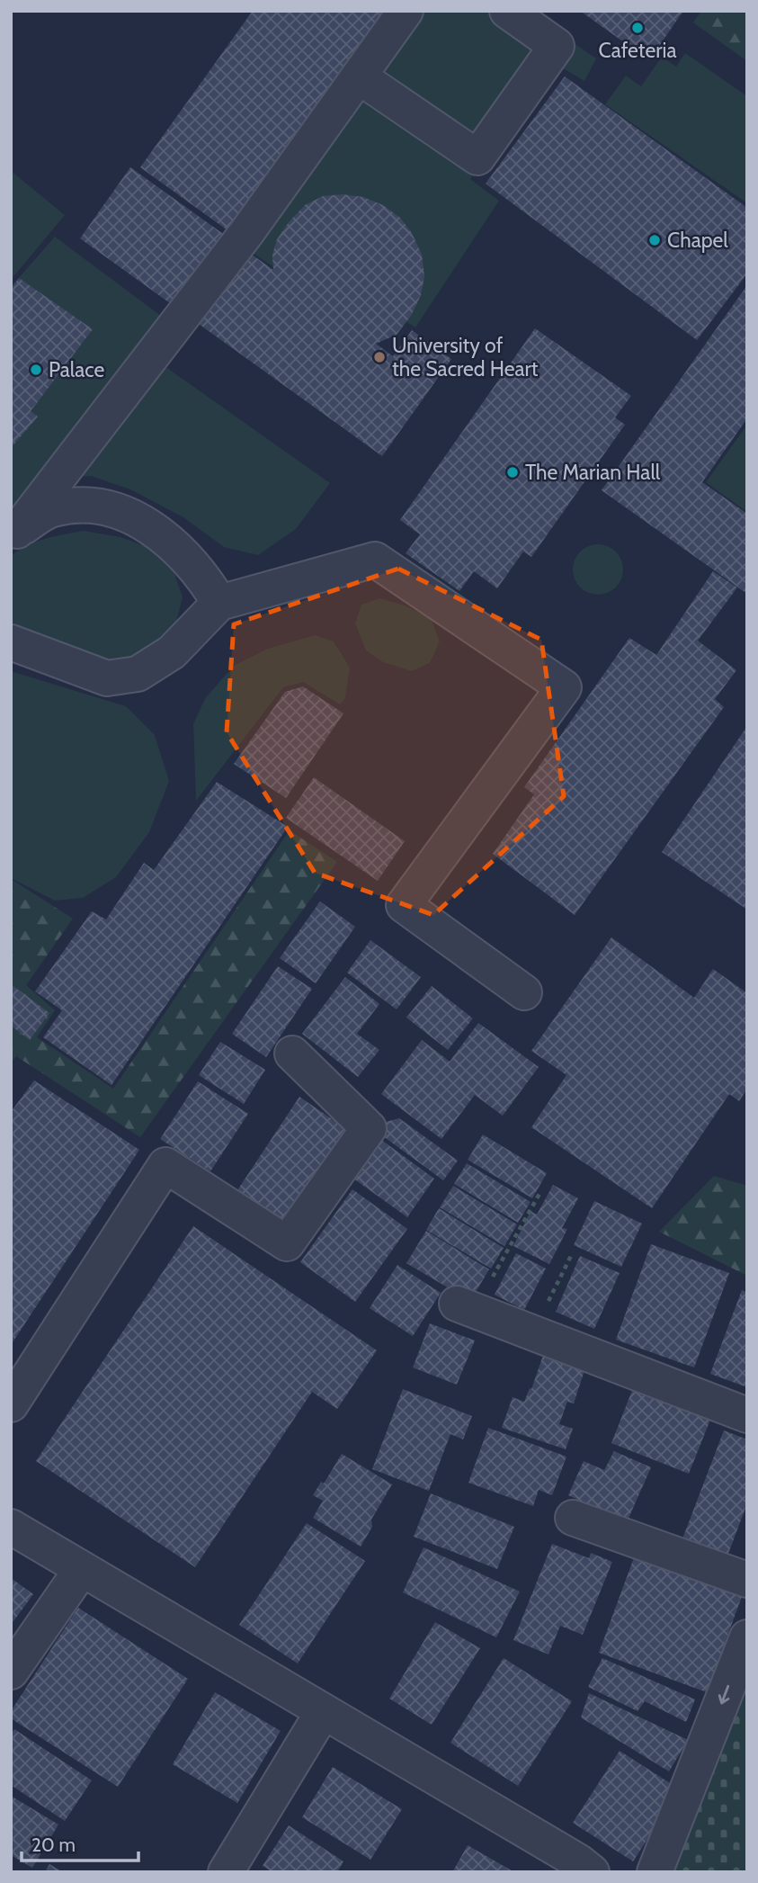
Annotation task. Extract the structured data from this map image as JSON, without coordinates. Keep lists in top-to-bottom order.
{
  "places": [
    "Cafeteria",
    "Chapel",
    "University of the Sacred Heart",
    "Palace",
    "The Marian Hall"
  ],
  "scale_bar": "20 m"
}
